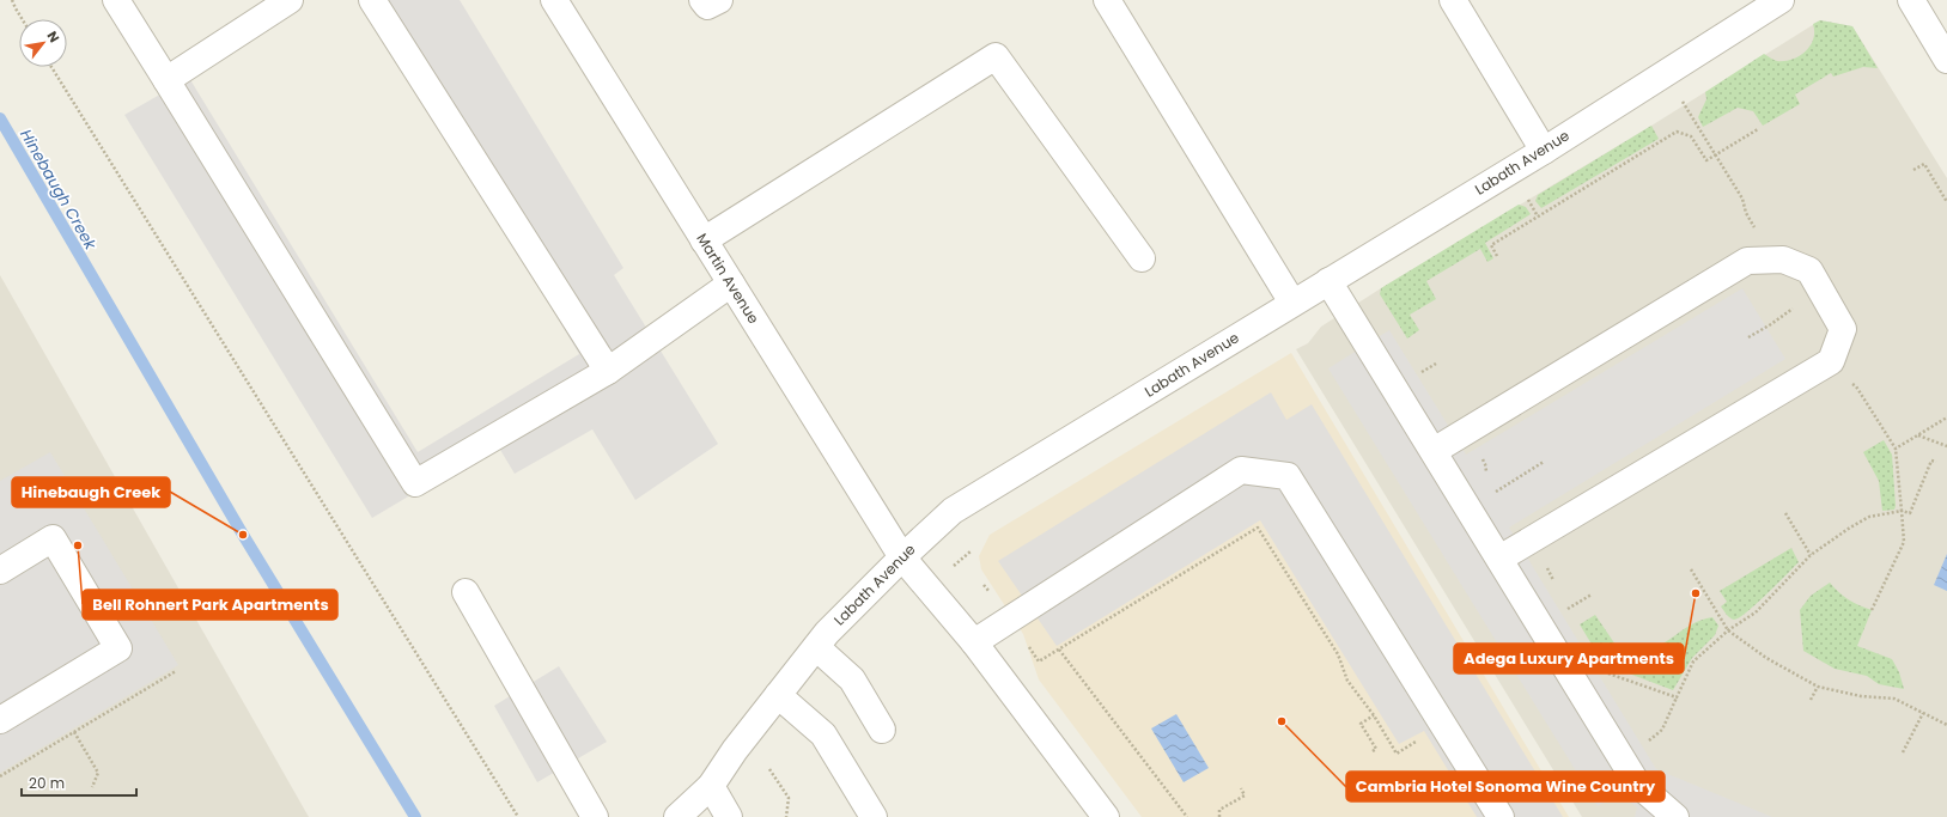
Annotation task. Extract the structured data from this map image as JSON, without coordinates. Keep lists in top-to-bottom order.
{
  "streets": {
    "street": ["Labath Avenue", "Martin Avenue"]
  },
  "crossings": [
    ["Labath Avenue", "Martin Avenue"]
  ],
  "water": ["Hinebaugh Creek"],
  "places": [
    "Hinebaugh Creek",
    "Bell Rohnert Park Apartments",
    "Adega Luxury Apartments",
    "Cambria Hotel Sonoma Wine Country"
  ],
  "scale_bar": "20 m",
  "north": "top right"
}
